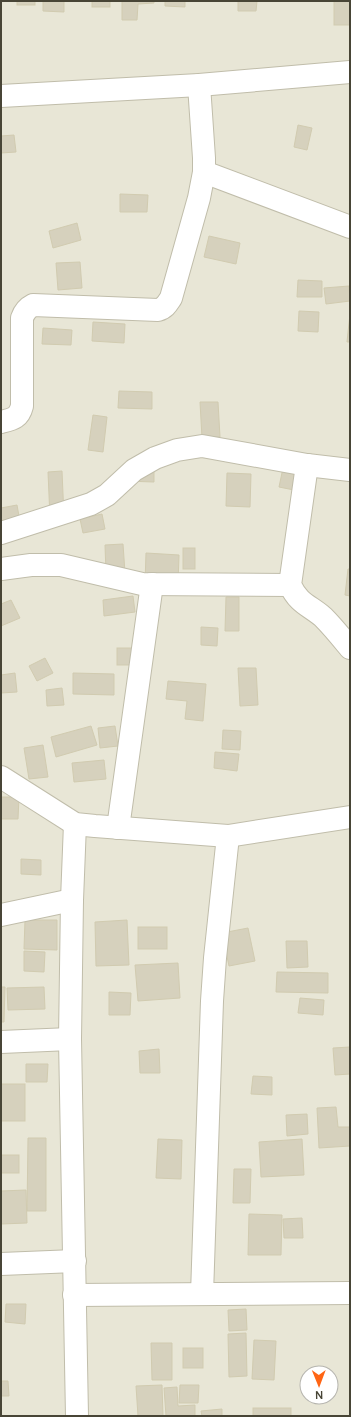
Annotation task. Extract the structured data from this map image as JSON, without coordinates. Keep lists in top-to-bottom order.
{
  "north": "bottom"
}
